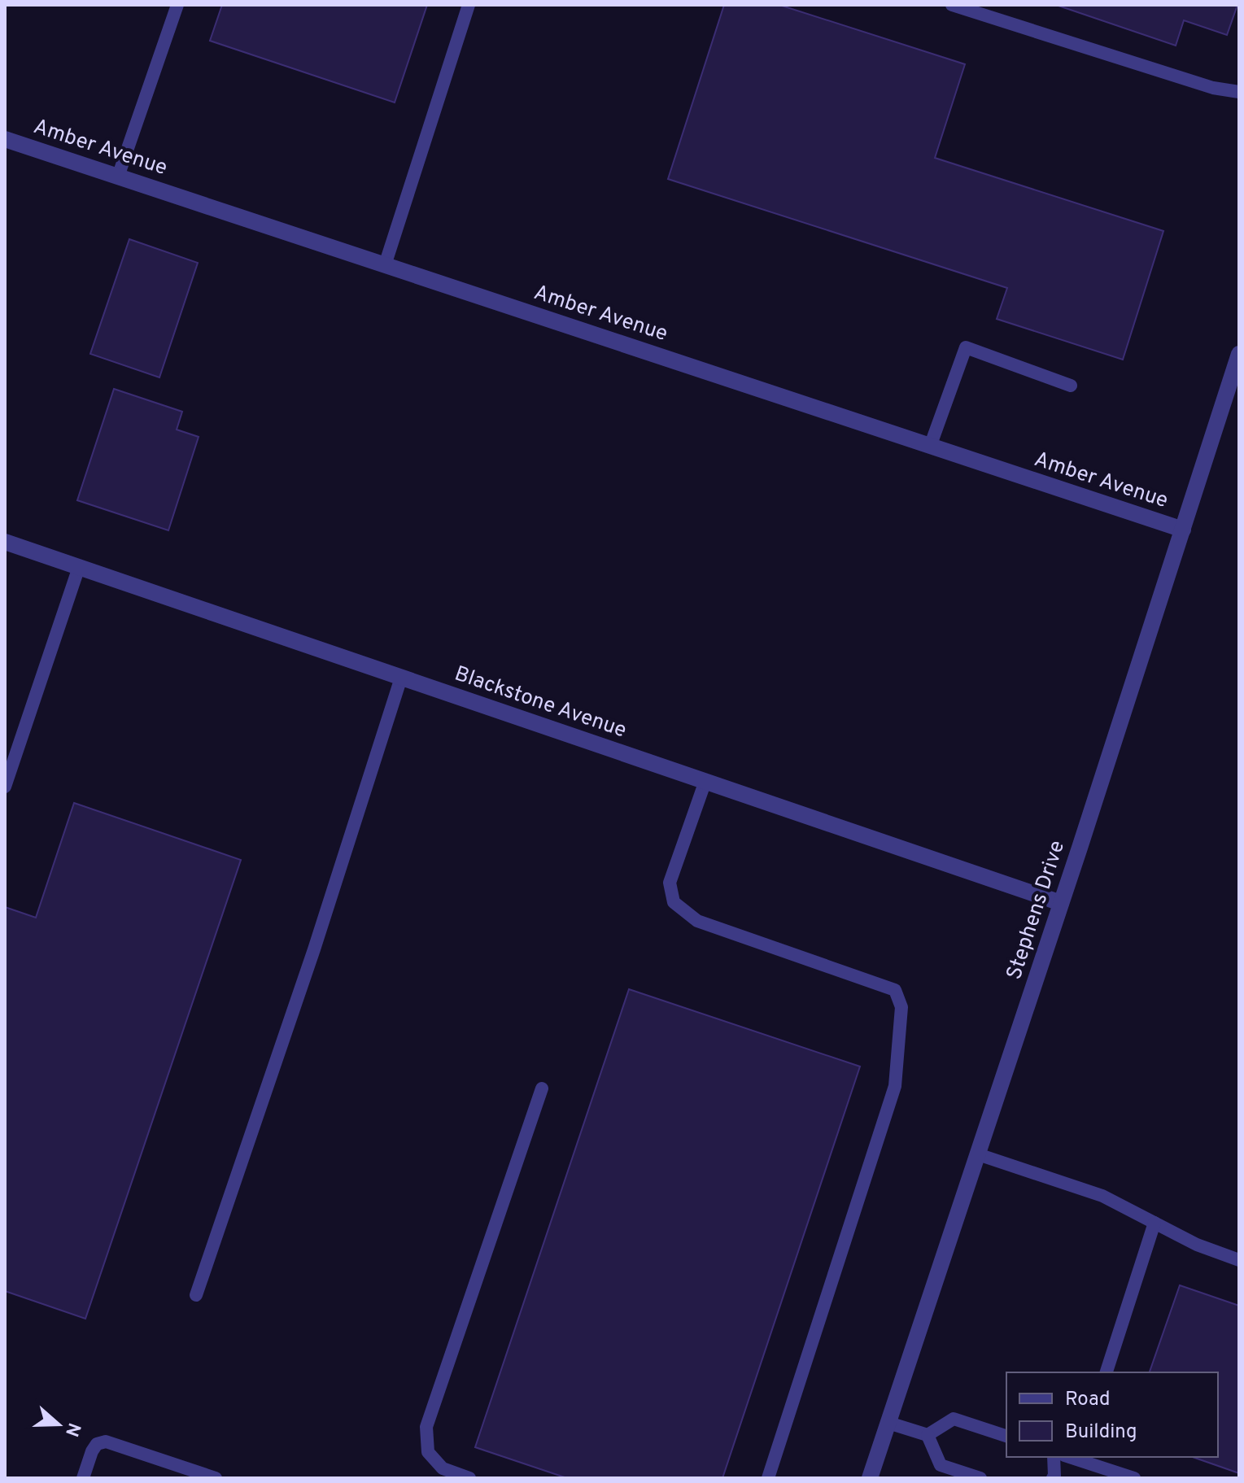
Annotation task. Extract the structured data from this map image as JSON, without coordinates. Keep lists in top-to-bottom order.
{
  "streets": {
    "street": ["Amber Avenue", "Blackstone Avenue", "Stephens Drive"]
  },
  "crossings": [
    ["Amber Avenue", "Stephens Drive"],
    ["Blackstone Avenue", "Stephens Drive"]
  ],
  "legend": ["Road", "Building"],
  "north": "right"
}
